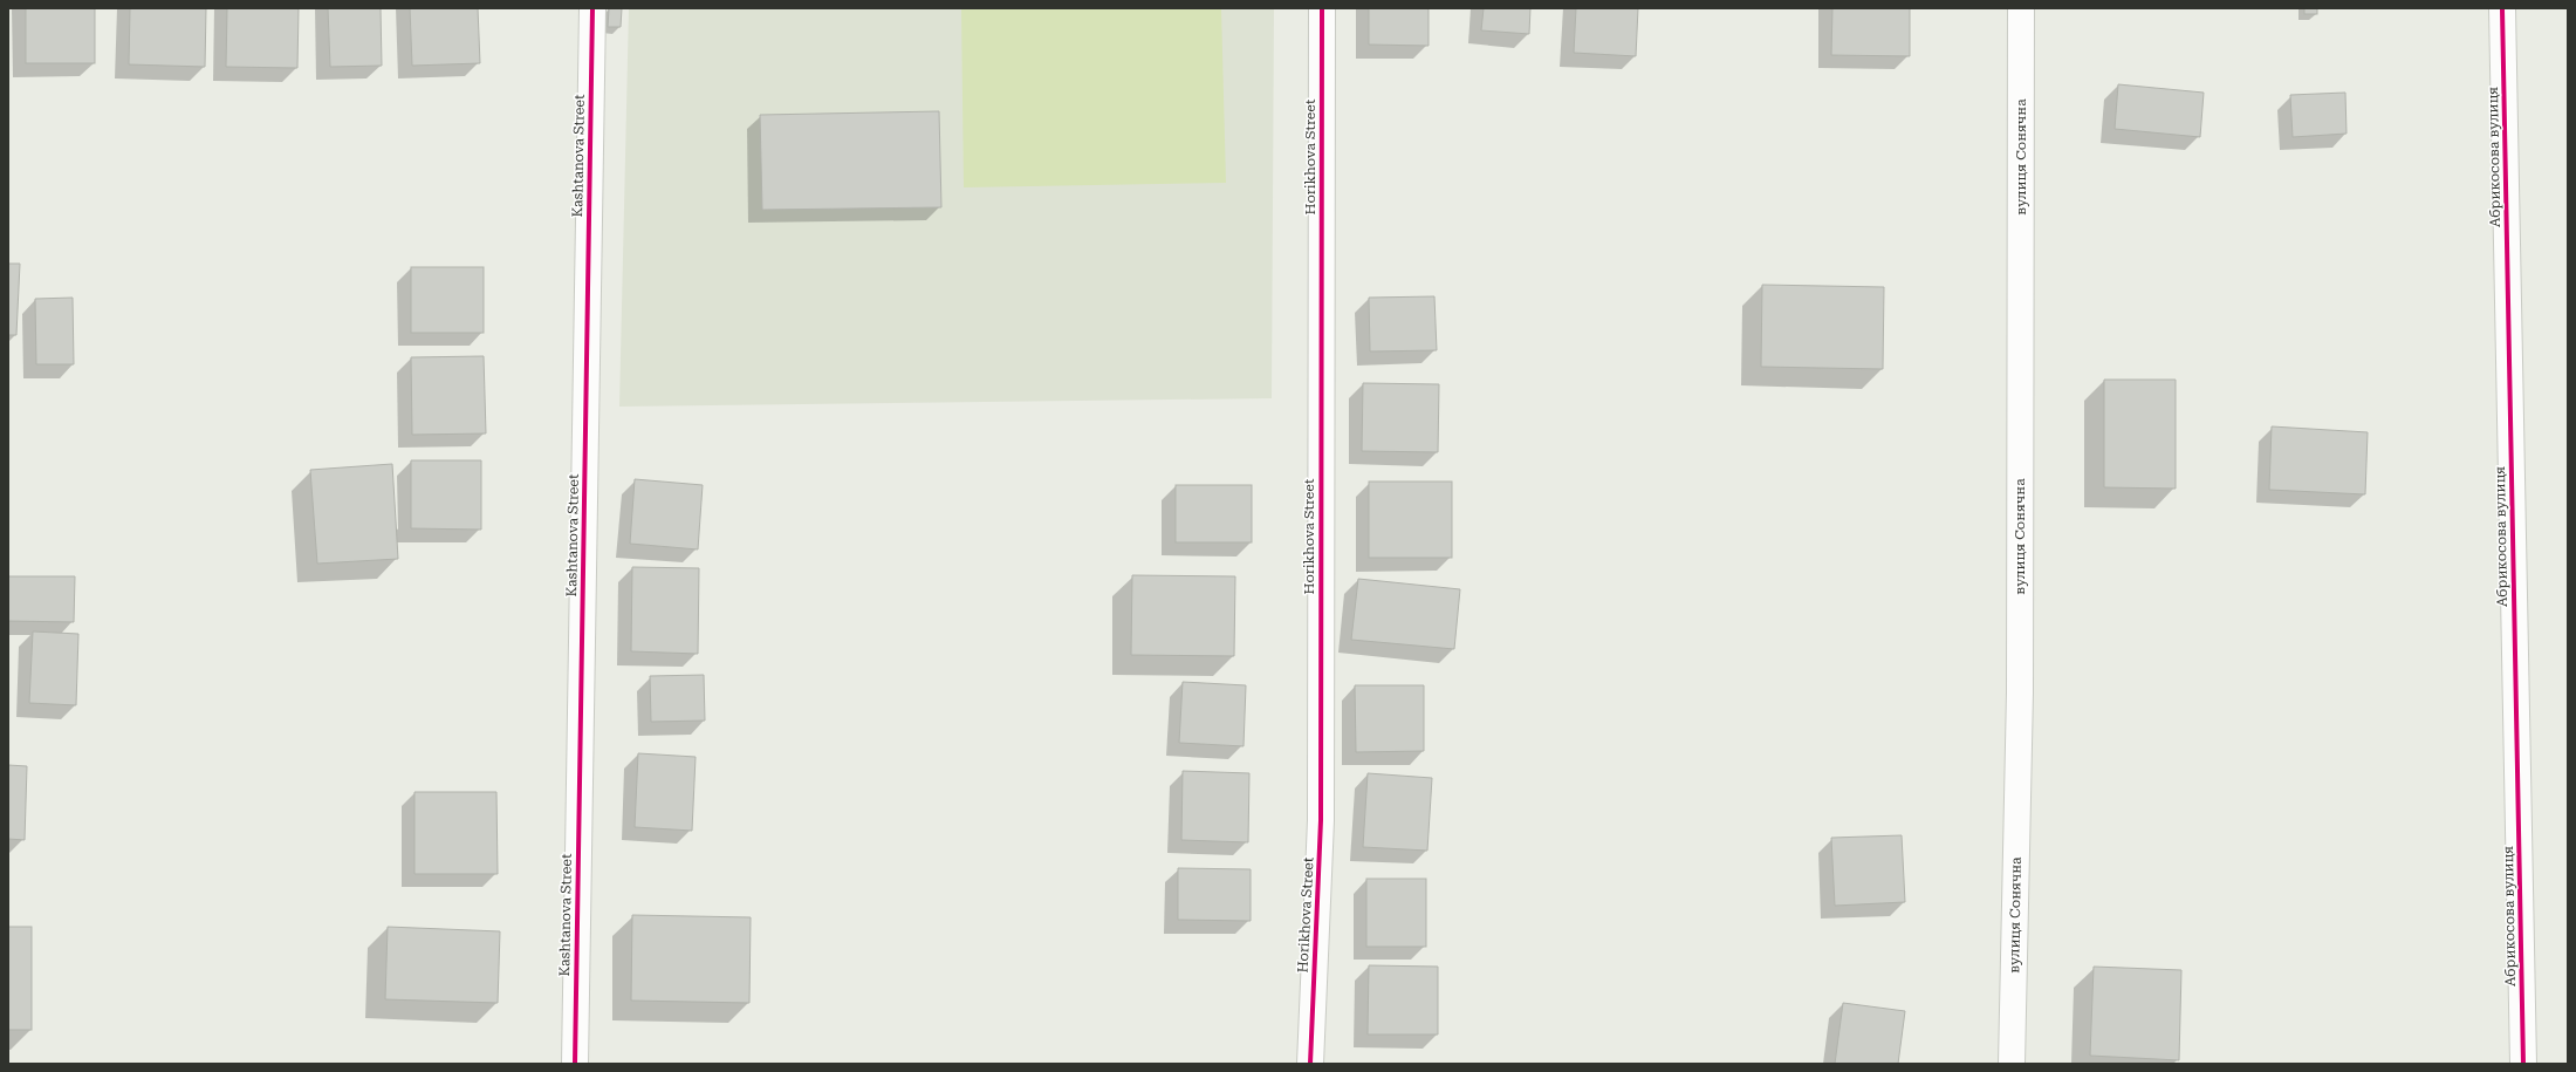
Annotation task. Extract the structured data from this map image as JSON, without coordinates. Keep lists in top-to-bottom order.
{
  "streets": {
    "street": [
      "Kashtanova Street",
      "Horikhova Street",
      "вулиця Сонячна",
      "Абрикосова вулиця"
    ]
  }
}
